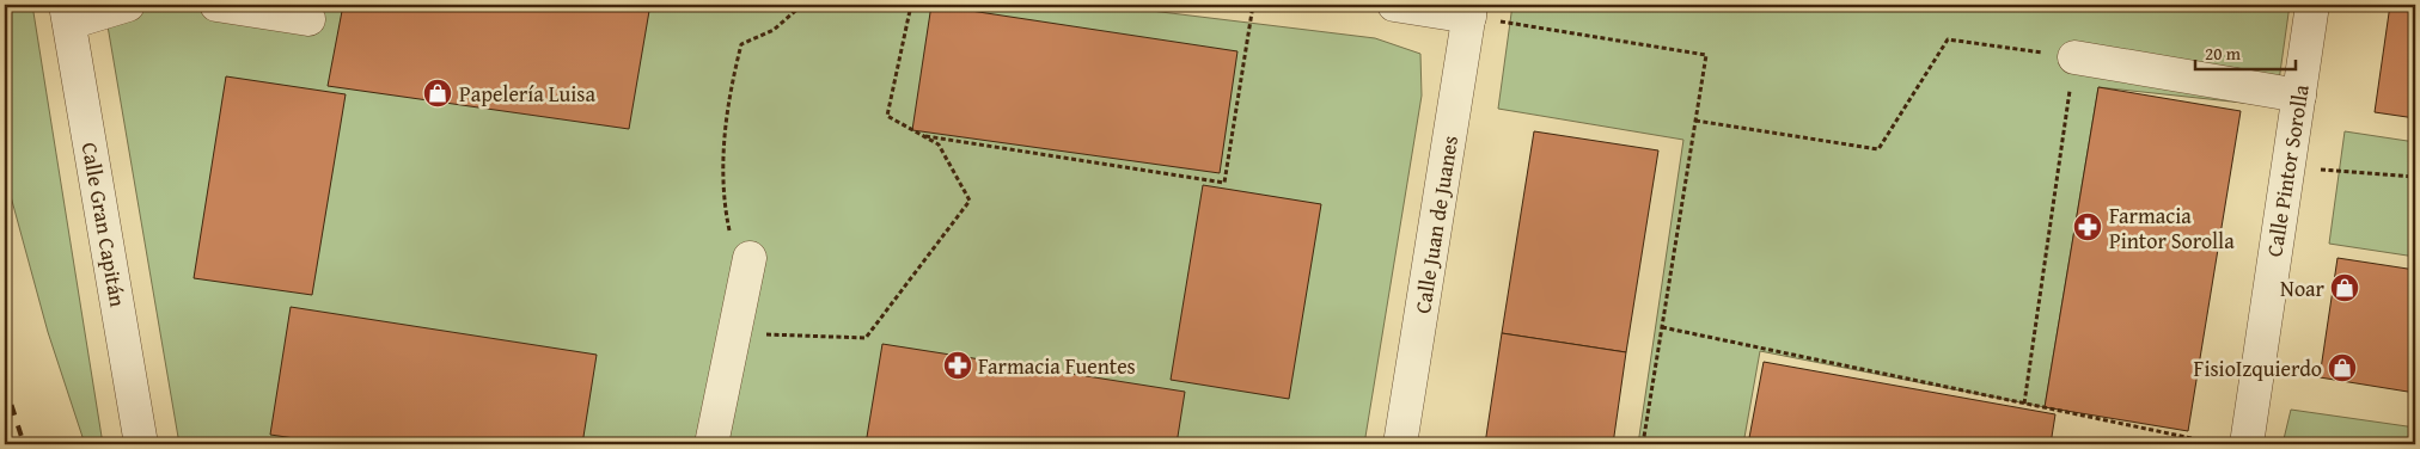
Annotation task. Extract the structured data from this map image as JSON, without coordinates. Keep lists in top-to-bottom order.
{
  "streets": {
    "street": ["Calle Pintor Sorolla", "Calle Gran Capitán", "Calle Juan de Juanes"]
  },
  "places": {
    "shop": ["Papelería Luisa", "Noar", "FisioIzquierdo"],
    "pharmacy": ["Farmacia Pintor Sorolla", "Farmacia Fuentes"]
  },
  "scale_bar": "20 m"
}
